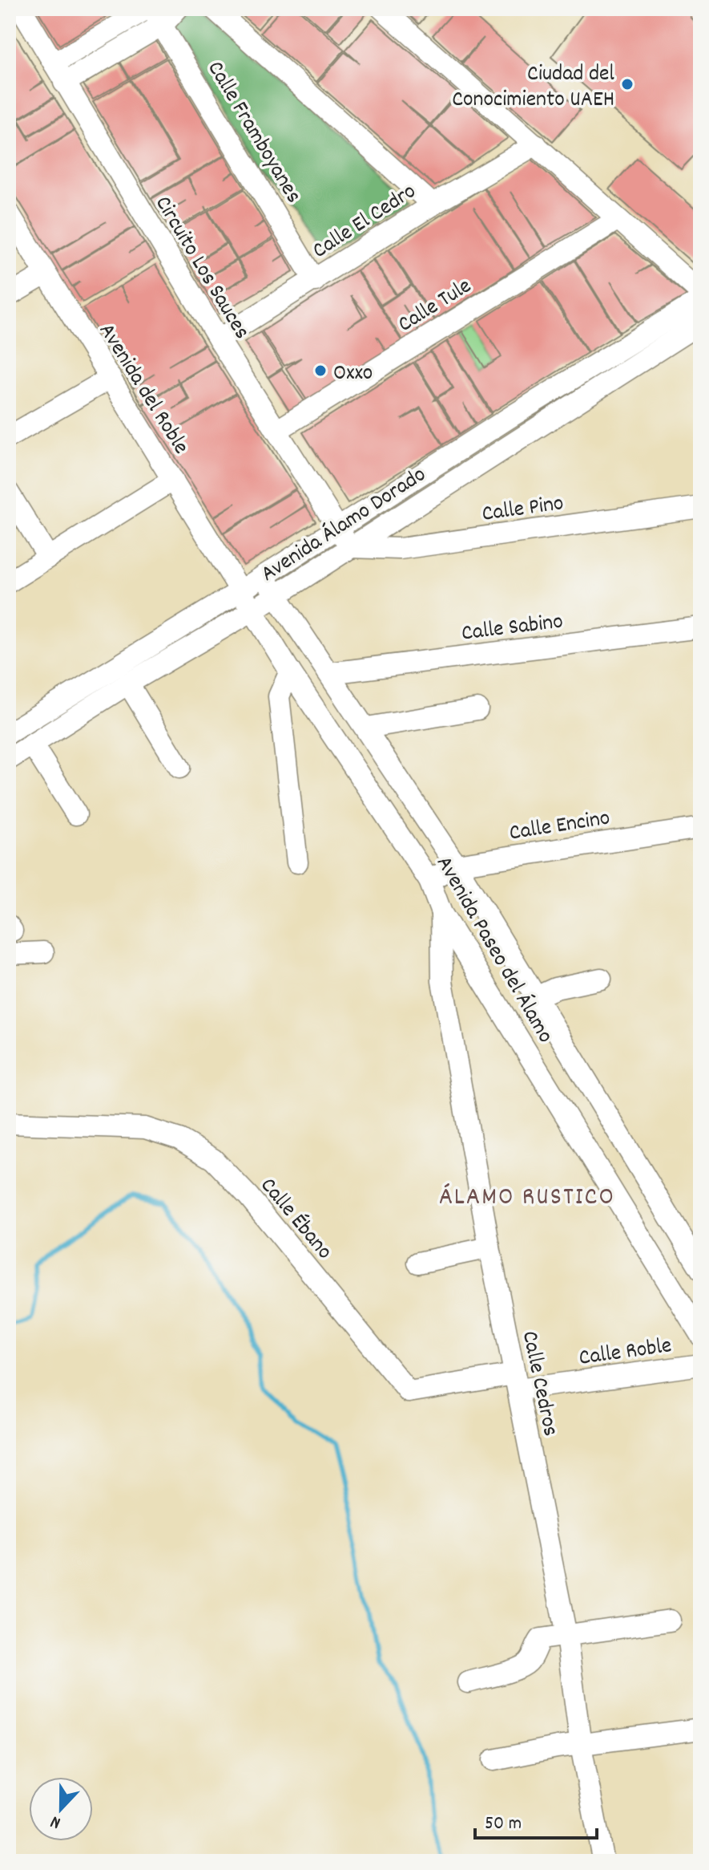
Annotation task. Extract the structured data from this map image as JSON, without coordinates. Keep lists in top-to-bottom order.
{
  "streets": {
    "street": [
      "Calle Framboyanes",
      "Calle El Cedro",
      "Circuito Los Sauces",
      "Calle Tule",
      "Avenida del Roble",
      "Calle Pino",
      "Avenida Álamo Dorado",
      "Calle Sabino",
      "Calle Encino",
      "Avenida Paseo del Álamo",
      "Calle Ébano",
      "Calle Roble",
      "Calle Cedros"
    ]
  },
  "crossings": [
    ["Calle Framboyanes", "Calle El Cedro"],
    ["Calle El Cedro", "Circuito Los Sauces"],
    ["Circuito Los Sauces", "Calle Tule"],
    ["Circuito Los Sauces", "Calle Pino"],
    ["Circuito Los Sauces", "Avenida Álamo Dorado"],
    ["Avenida del Roble", "Avenida Álamo Dorado"],
    ["Avenida del Roble", "Avenida Paseo del Álamo"],
    ["Calle Pino", "Avenida Álamo Dorado"],
    ["Avenida Álamo Dorado", "Avenida Paseo del Álamo"],
    ["Calle Sabino", "Avenida Paseo del Álamo"],
    ["Calle Encino", "Avenida Paseo del Álamo"],
    ["Avenida Paseo del Álamo", "Calle Cedros"],
    ["Calle Ébano", "Calle Roble"],
    ["Calle Ébano", "Calle Cedros"],
    ["Calle Roble", "Calle Cedros"]
  ],
  "districts": ["ÁLAMO RUSTICO"],
  "places": ["Ciudad del Conocimiento UAEH", "Oxxo"],
  "scale_bar": "50 m",
  "north": "bottom"
}
